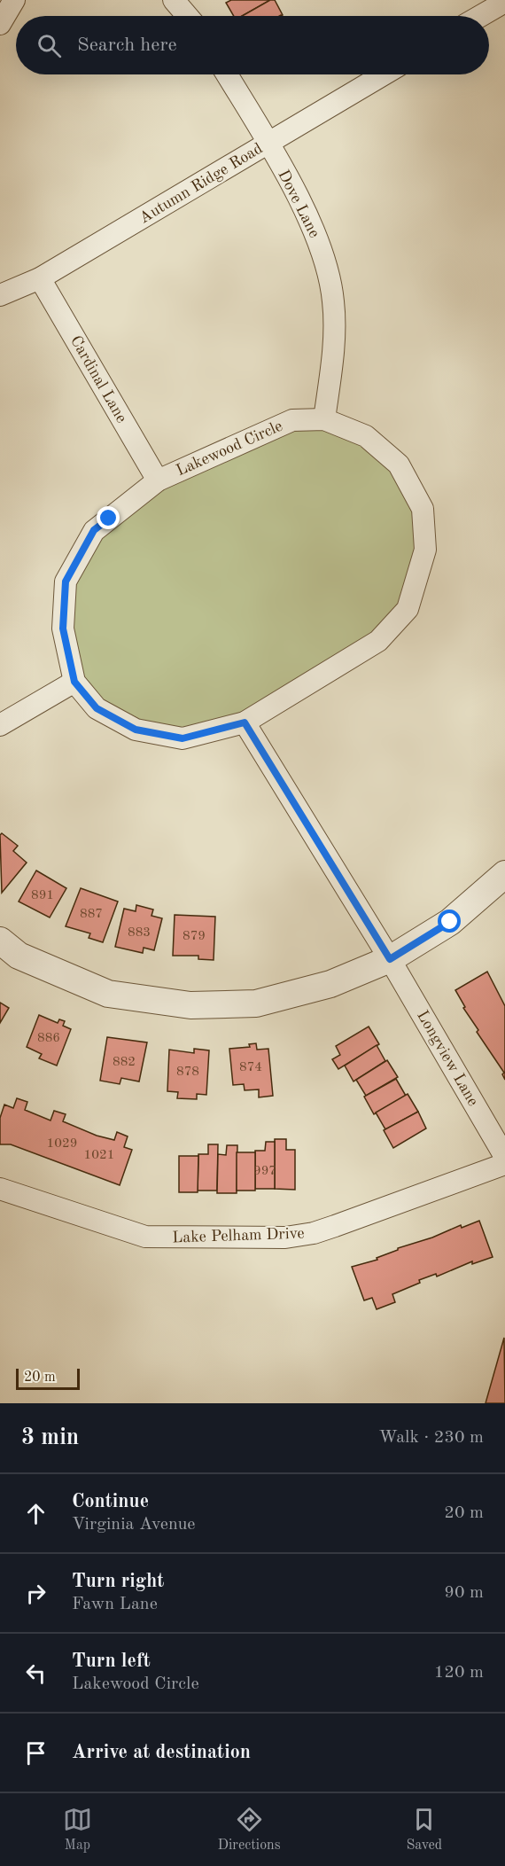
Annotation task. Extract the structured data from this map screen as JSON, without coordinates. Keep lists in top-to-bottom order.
{
  "streets": {
    "street": [
      "Autumn Ridge Road",
      "Dove Lane",
      "Cardinal Lane",
      "Lakewood Circle",
      "Longview Lane",
      "Lake Pelham Drive"
    ]
  },
  "crossings": [
    ["Autumn Ridge Road", "Dove Lane"],
    ["Autumn Ridge Road", "Cardinal Lane"],
    ["Dove Lane", "Lakewood Circle"],
    ["Cardinal Lane", "Lakewood Circle"],
    ["Lakewood Circle", "Longview Lane"]
  ],
  "house_numbers": [
    "891",
    "887",
    "883",
    "879",
    "886",
    "882",
    "874",
    "878",
    "1029",
    "1021",
    "997"
  ],
  "scale_bar": "20 m",
  "page": {
    "search": "Search here",
    "scale": "20 m",
    "heading": ["3 min", "Walk · 230 m"],
    "list": [
      ["Continue", "Virginia Avenue", "20 m"],
      ["Turn right", "Fawn Lane", "90 m"],
      ["Turn left", "Lakewood Circle", "120 m"],
      "Arrive at destination"
    ],
    "nav": ["Map", "Directions", "Saved"]
  }
}
